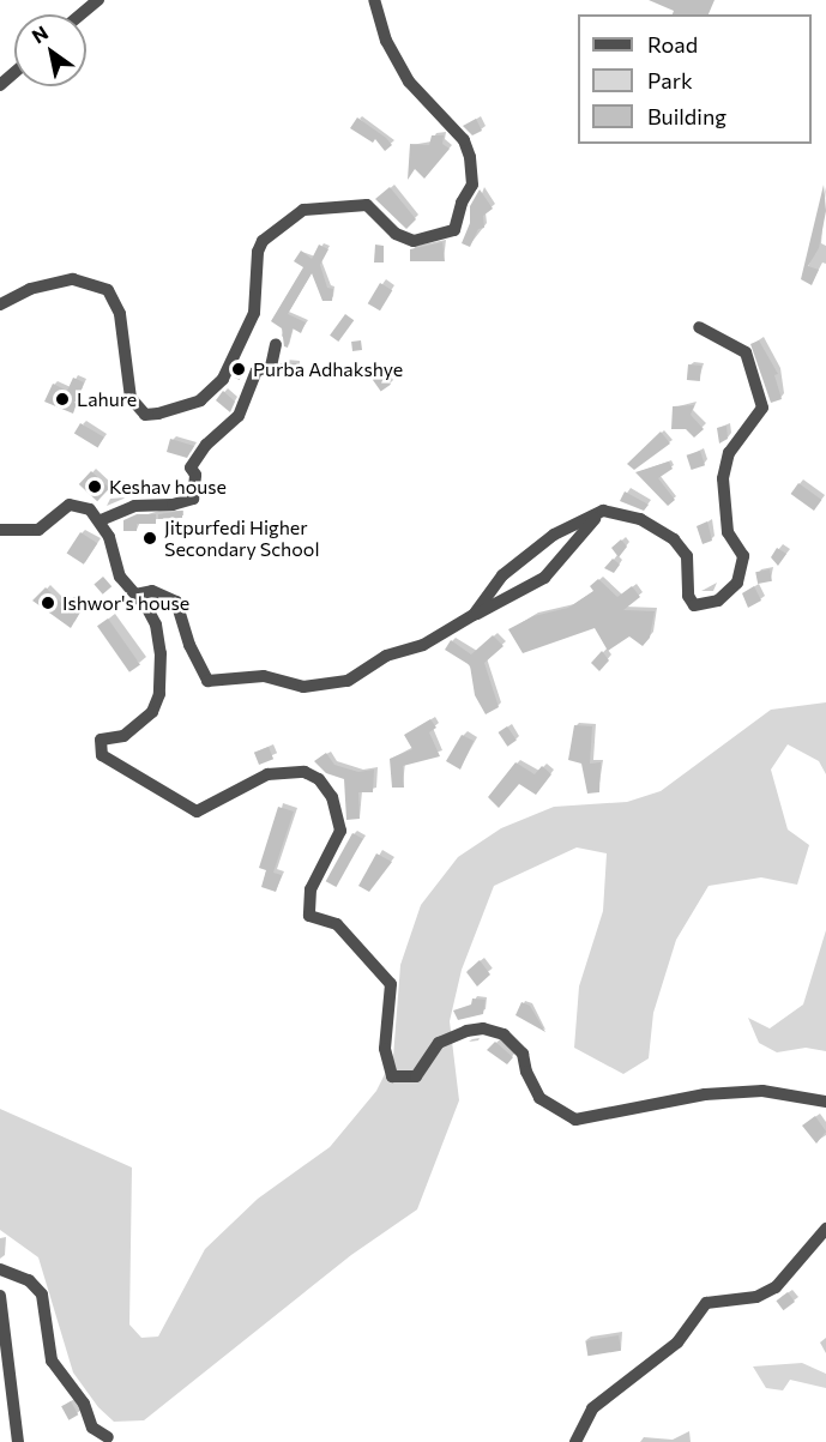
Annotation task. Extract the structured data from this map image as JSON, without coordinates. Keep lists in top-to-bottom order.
{
  "places": [
    "Purba Adhakshye",
    "Lahure",
    "Keshav house",
    "Jitpurfedi Higher Secondary School",
    "Ishwor's house"
  ],
  "legend": ["Road", "Park", "Building"],
  "north": "top left"
}
